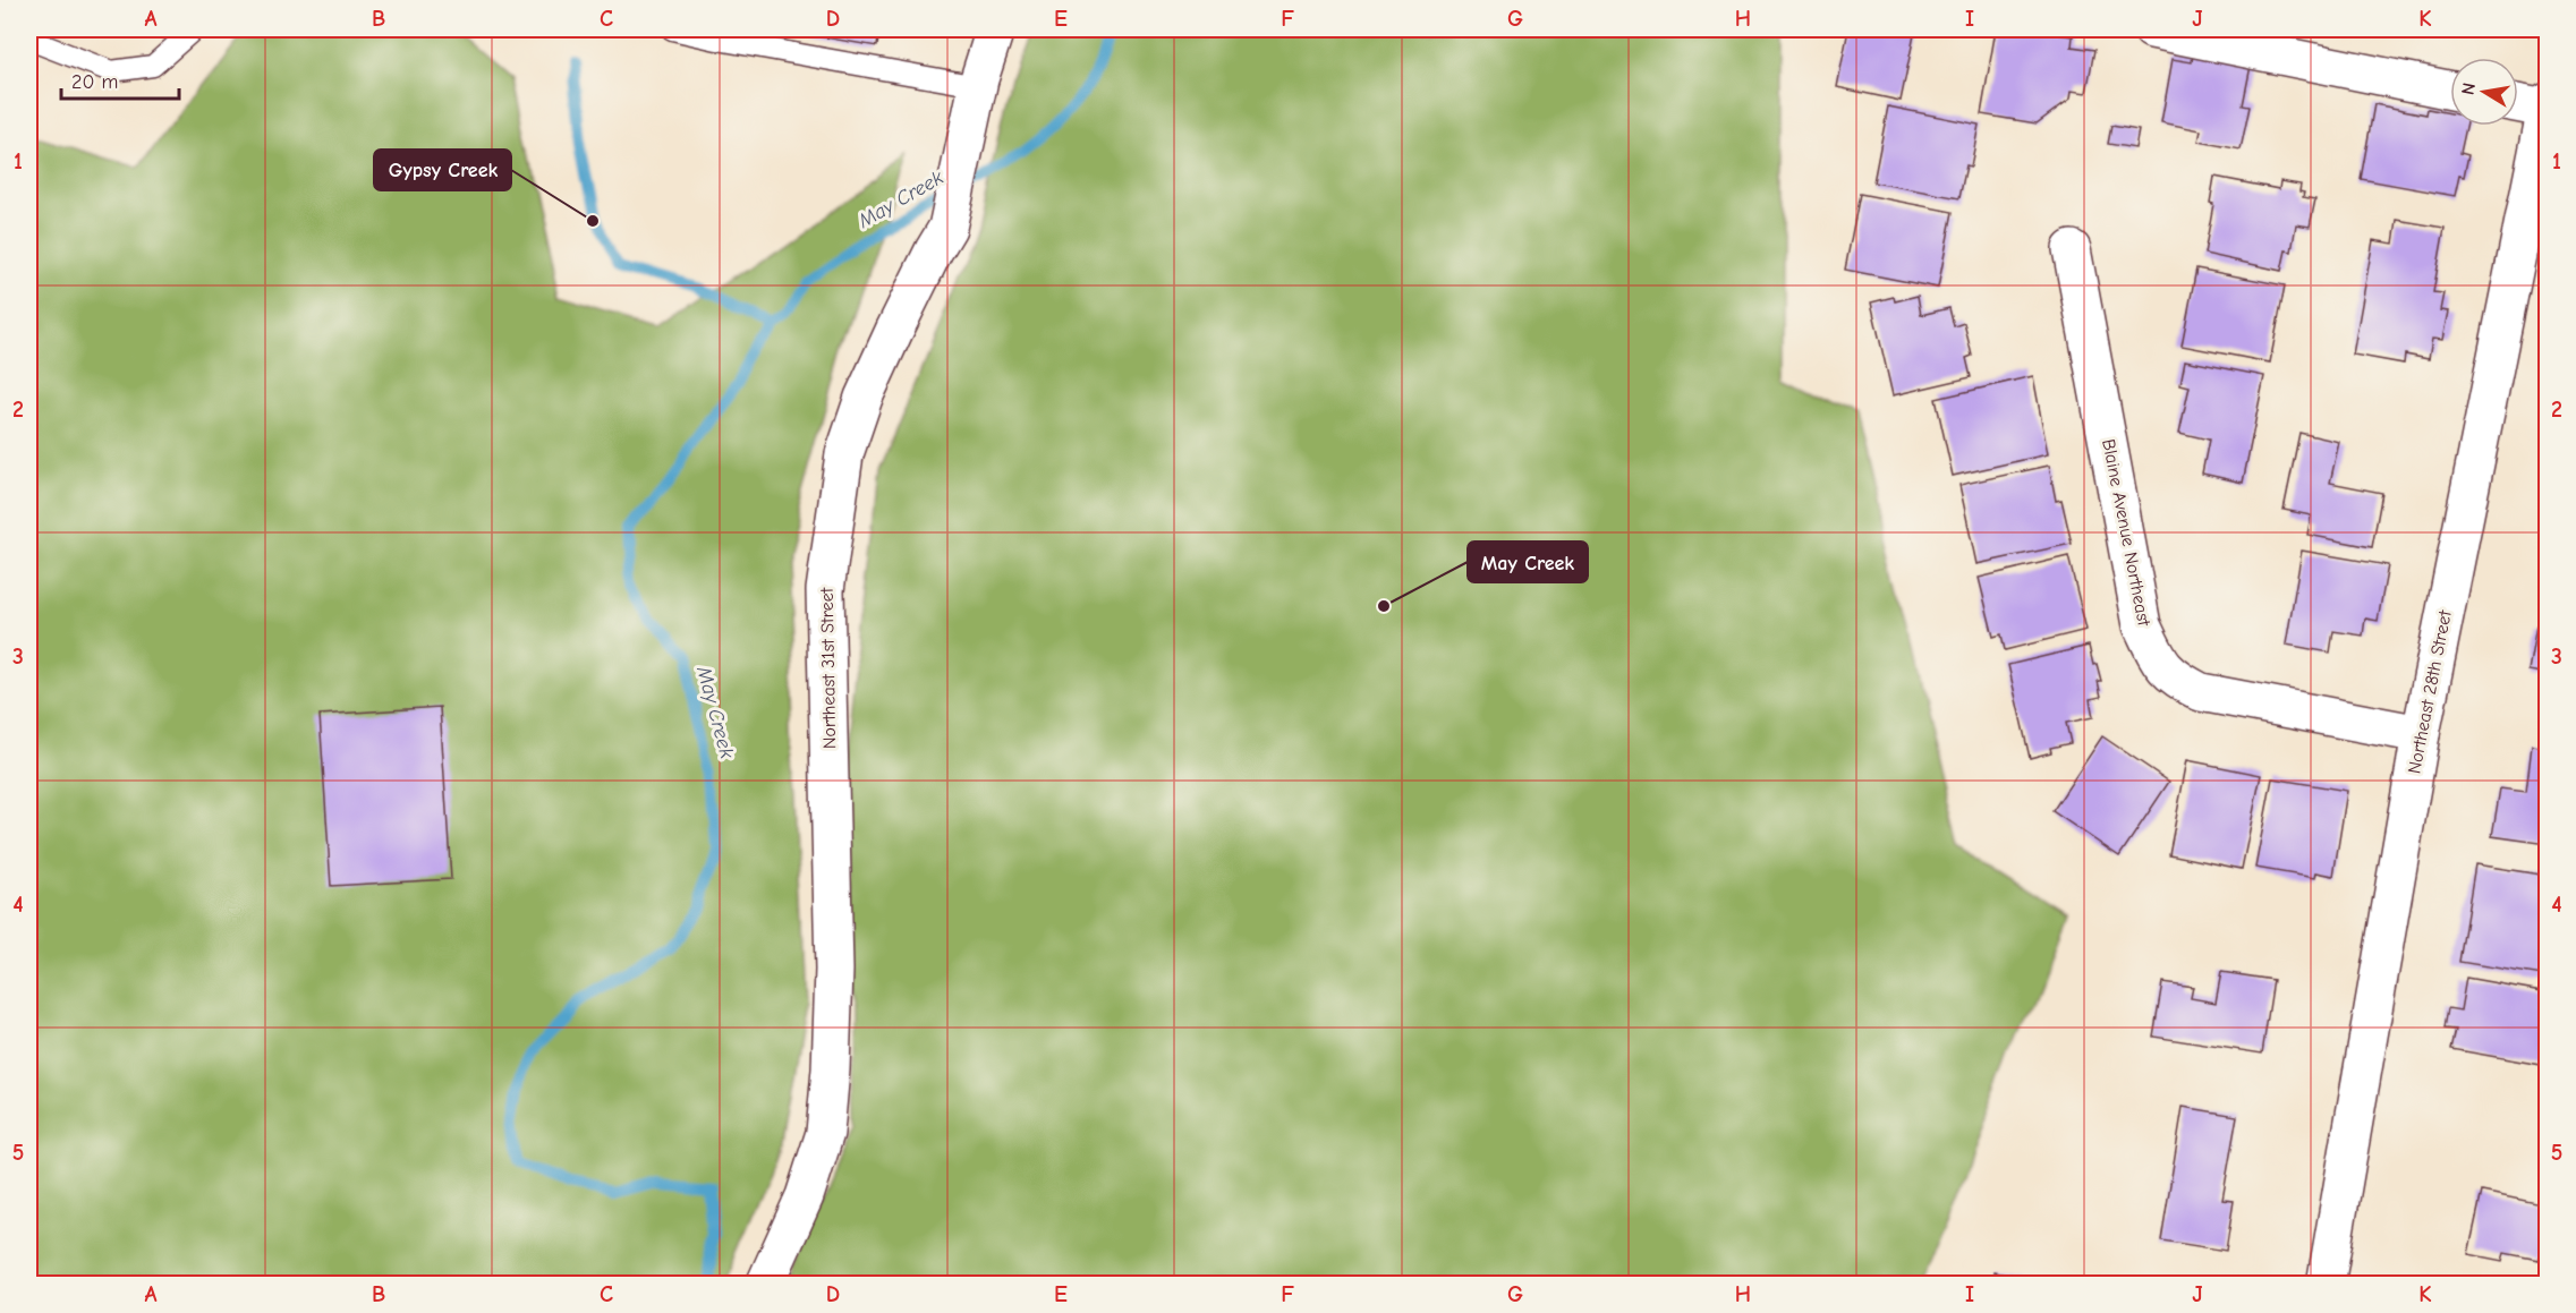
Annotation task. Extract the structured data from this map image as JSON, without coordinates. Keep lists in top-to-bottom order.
{
  "streets": {
    "street": ["Blaine Avenue Northeast", "Northeast 31st Street", "Northeast 28th Street"]
  },
  "crossings": [
    ["Blaine Avenue Northeast", "Northeast 28th Street"]
  ],
  "water": ["May Creek"],
  "places": ["Gypsy Creek", "May Creek"],
  "scale_bar": "20 m",
  "north": "left",
  "grid": {
    "columns": [
      "A",
      "B",
      "C",
      "D",
      "E",
      "F",
      "G",
      "H",
      "I",
      "J",
      "K"
    ],
    "rows": [
      "1",
      "2",
      "3",
      "4",
      "5"
    ]
  }
}
